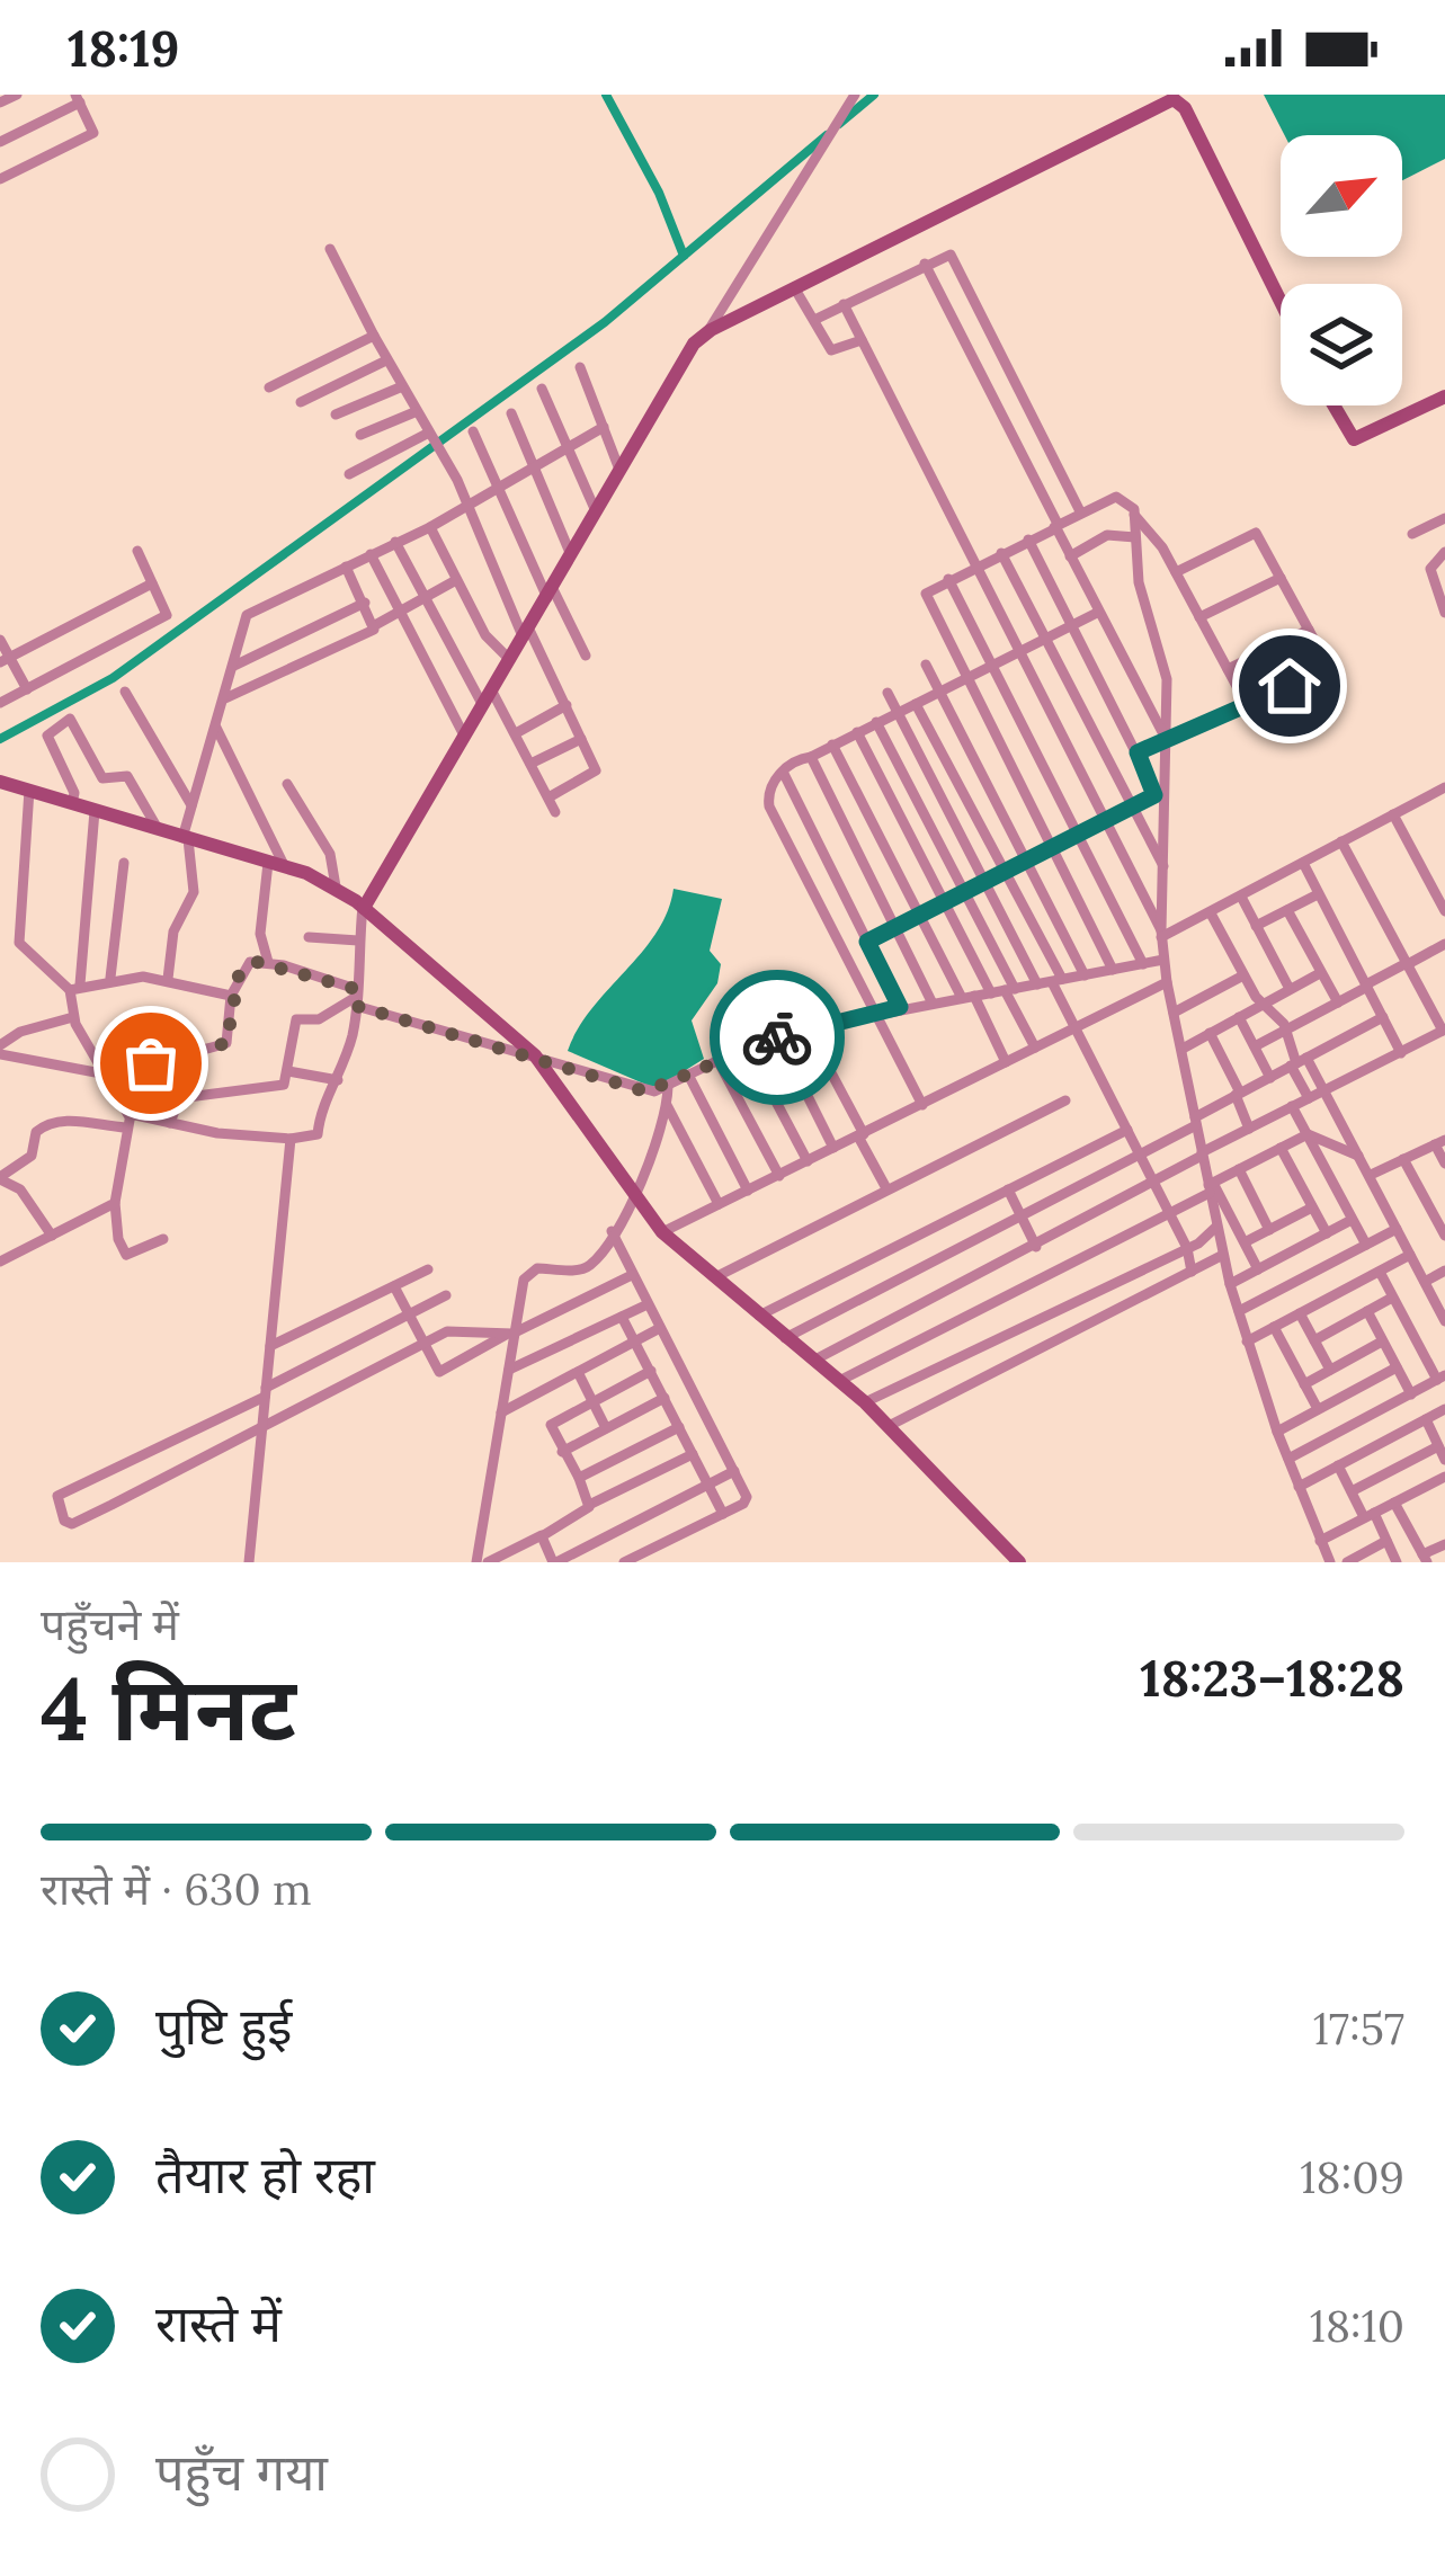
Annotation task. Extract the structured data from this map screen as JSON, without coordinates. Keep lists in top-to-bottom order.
{
  "north": "top right",
  "page": {
    "status": "18:19",
    "heading": ["4 मिनट", "पहुँचने में", "18:23–18:28"],
    "bar": "रास्ते में · 630 m",
    "list": [
      ["पुष्टि हुई", "17:57"],
      ["तैयार हो रहा", "18:09"],
      ["रास्ते में", "18:10"],
      "पहुँच गया"
    ]
  }
}
